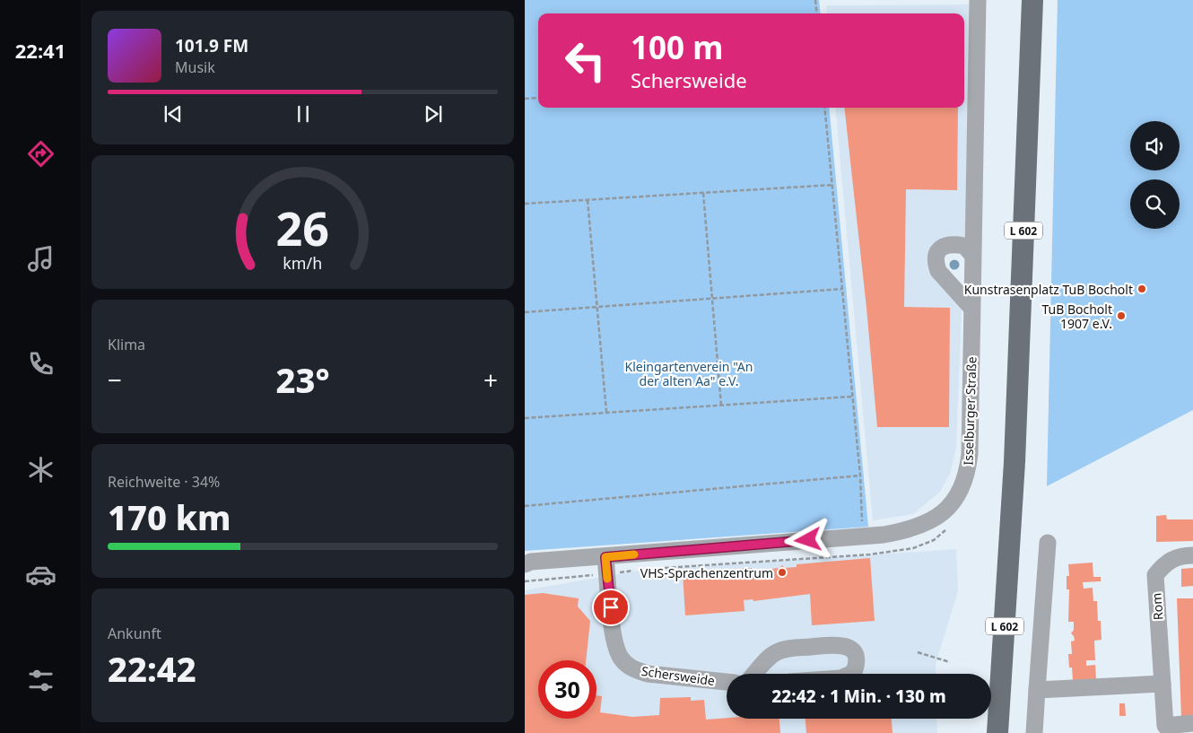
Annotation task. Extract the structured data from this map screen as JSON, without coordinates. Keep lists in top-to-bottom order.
{
  "streets": {
    "main road": ["L 602"],
    "street": ["Isselburger Straße", "Rom", "Schersweide"]
  },
  "crossings": [
    ["Isselburger Straße", "Schersweide"]
  ],
  "parks": ["Kleingartenverein \"An der alten Aa\" e.V."],
  "places": ["Kunstrasenplatz TuB Bocholt", "TuB Bocholt 1907 e.V.", "VHS-Sprachenzentrum"],
  "page": {
    "tabs": "22:41",
    "turn": ["100 m", "Schersweide"],
    "song": ["101.9 FM", "Musik"],
    "tile": [
      "Klima",
      ["Reichweite · 34%", "170 km"],
      ["Ankunft", "22:42"]
    ],
    "heat": ["−", "23°", "+"],
    "limit": "30",
    "trip": "22:42 · 1 Min. · 130 m",
    "gauge": ["26", "km/h"]
  }
}
